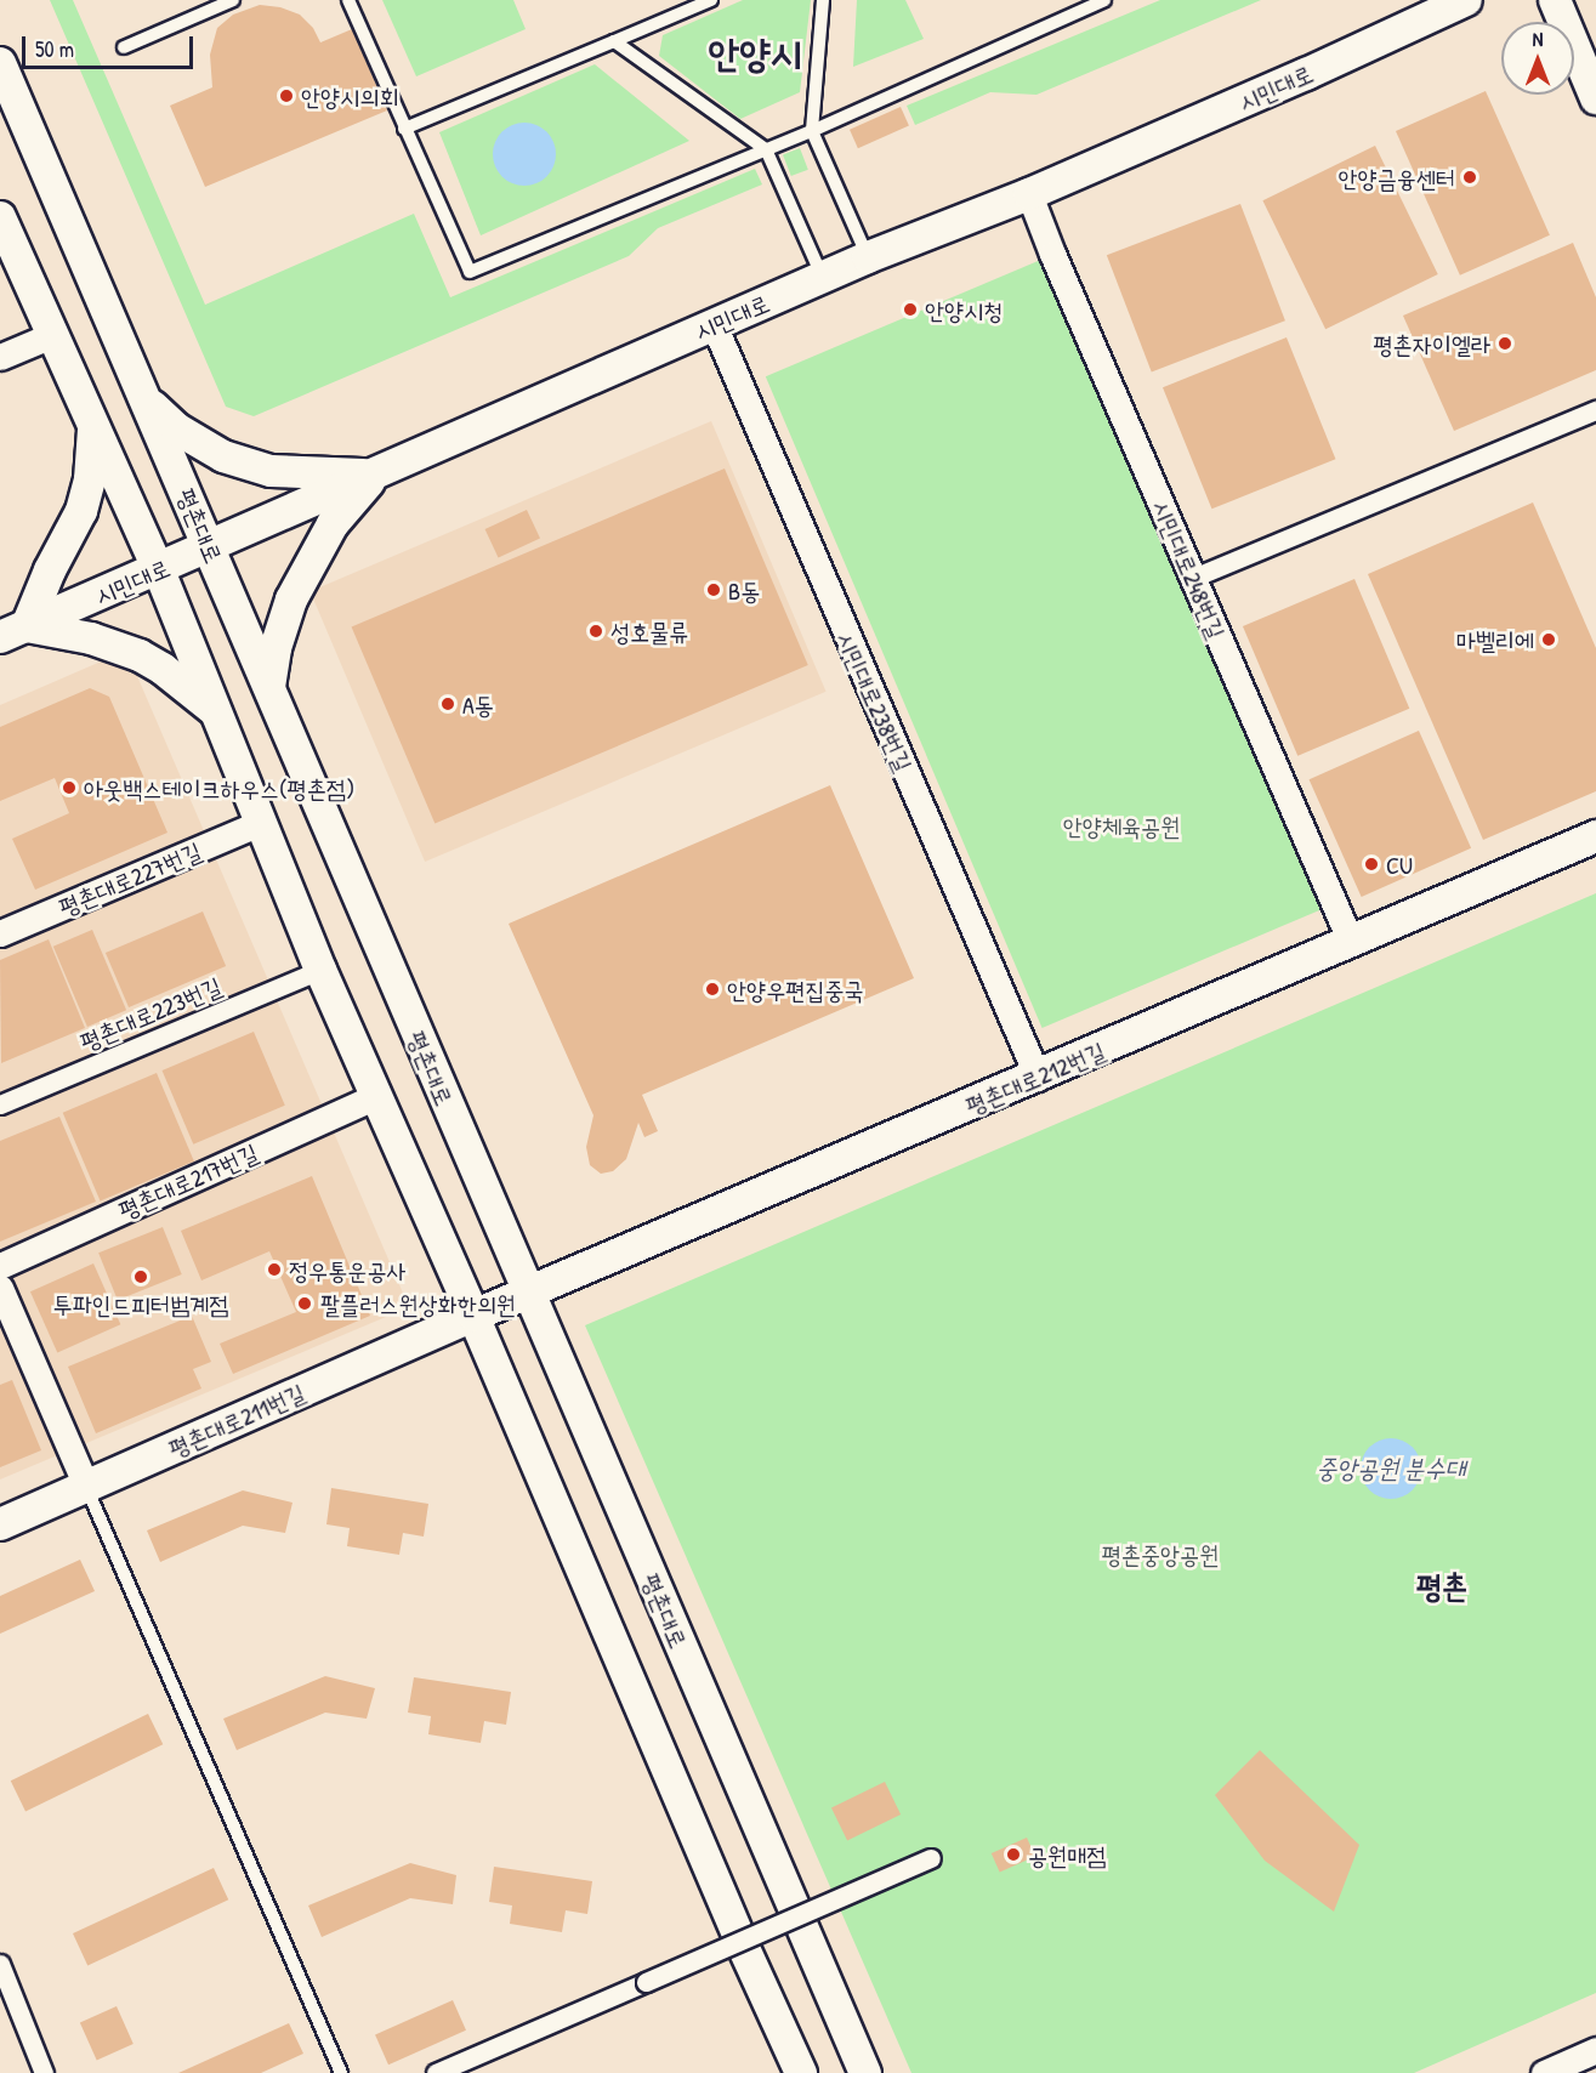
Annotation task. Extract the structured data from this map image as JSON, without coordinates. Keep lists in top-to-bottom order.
{
  "streets": {
    "street": [
      "시민대로",
      "평촌대로",
      "시민대로248번길",
      "시민대로238번길",
      "평촌대로227번길",
      "평촌대로223번길",
      "평촌대로212번길",
      "평촌대로217번길",
      "평촌대로211번길"
    ]
  },
  "crossings": [
    ["시민대로", "평촌대로"],
    ["시민대로", "시민대로248번길"],
    ["시민대로", "시민대로238번길"],
    ["평촌대로", "평촌대로212번길"],
    ["시민대로248번길", "평촌대로212번길"],
    ["시민대로238번길", "평촌대로212번길"],
    ["평촌대로212번길", "평촌대로211번길"]
  ],
  "districts": ["안양시", "평촌"],
  "water": ["중앙공원 분수대"],
  "parks": ["안양체육공원", "평촌중앙공원"],
  "places": [
    "안양시의회",
    "안양금융센터",
    "안양시청",
    "평촌자이엘라",
    "B동",
    "성호물류",
    "마벨리에",
    "A동",
    "아웃백스테이크하우스(평촌점)",
    "CU",
    "안양우편집중국",
    "정우통운공사",
    "투파인드피터범계점",
    "팔플러스원상화한의원",
    "공원매점"
  ],
  "scale_bar": "50 m",
  "north": "top"
}
